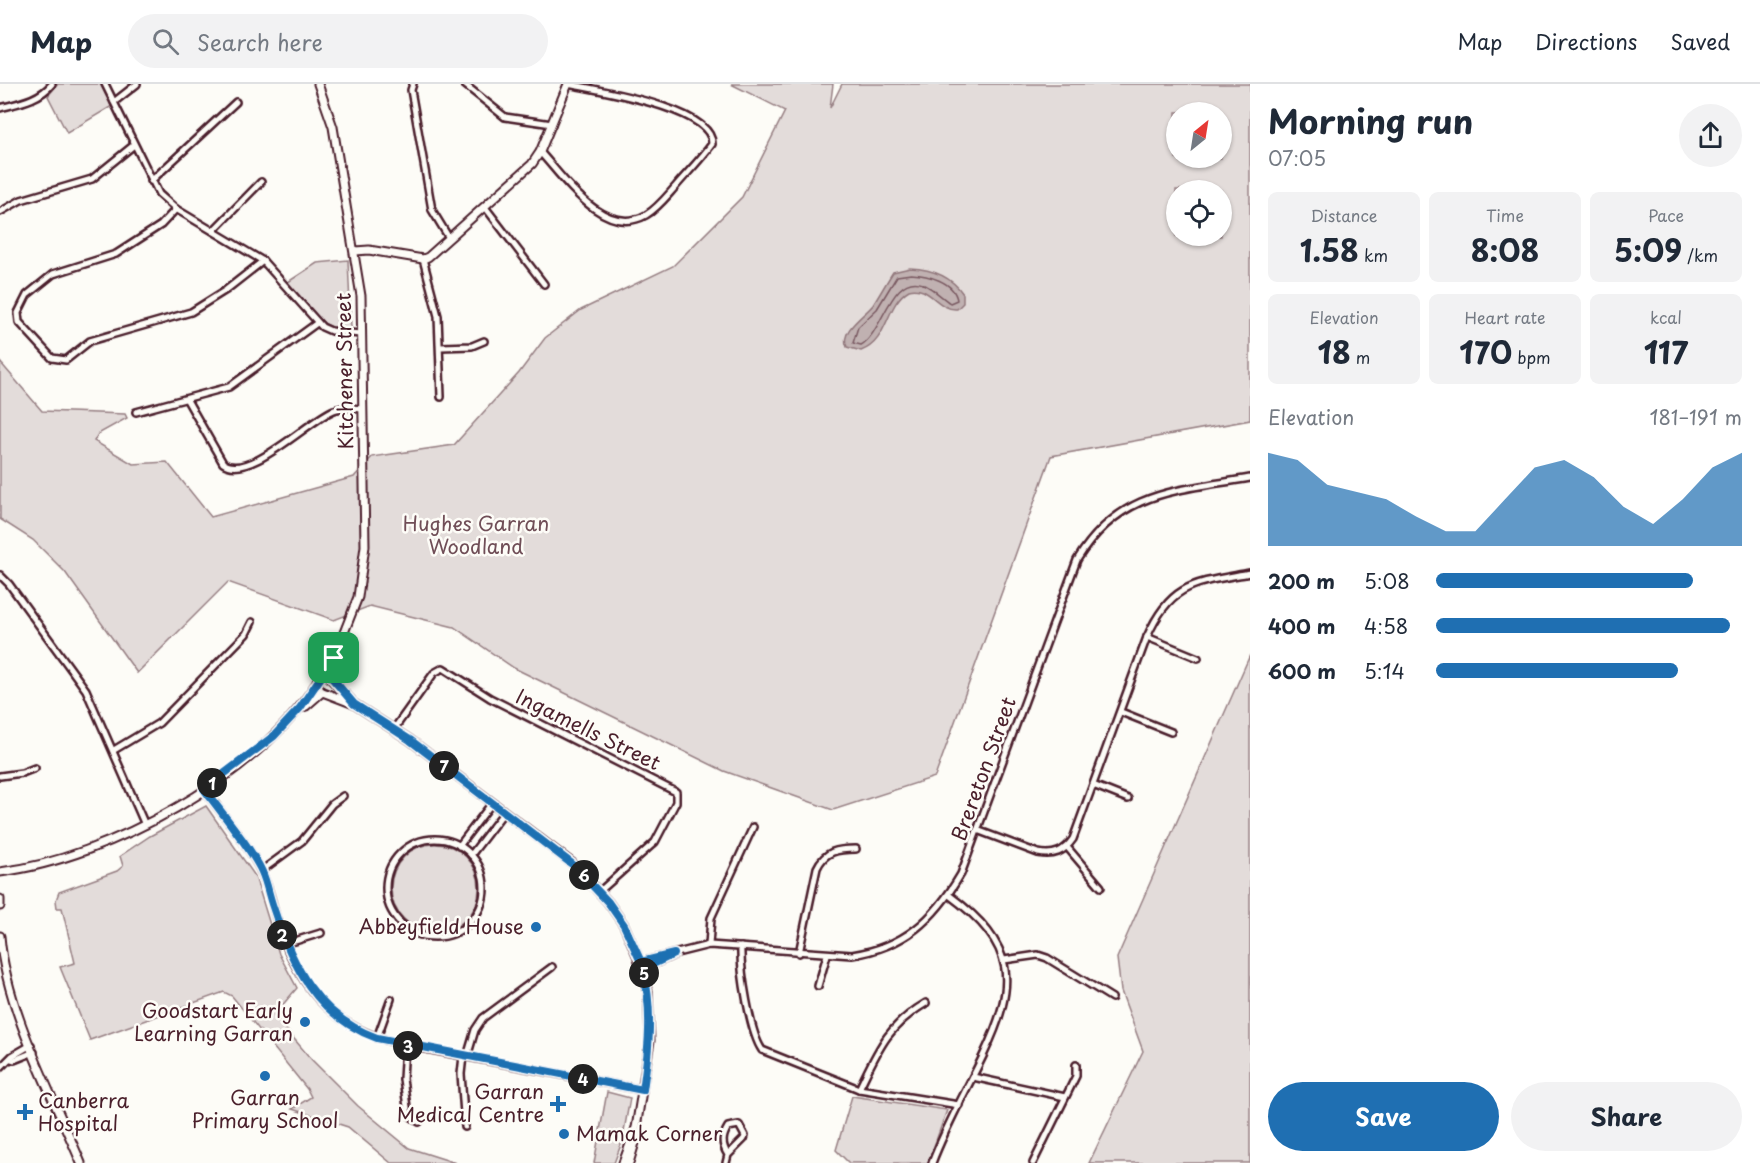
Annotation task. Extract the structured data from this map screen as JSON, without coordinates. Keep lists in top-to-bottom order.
{
  "streets": {
    "street": ["Kitchener Street", "Ingamells Street", "Brereton Street"]
  },
  "parks": ["Hughes Garran Woodland"],
  "places": {
    "other": [
      "Abbeyfield House",
      "Goodstart Early Learning Garran",
      "Garran Primary School",
      "Mamak Corner"
    ],
    "health": ["Garran Medical Centre", "Canberra Hospital"]
  },
  "north": "top right",
  "page": {
    "header": "Map",
    "search": "Search here",
    "nav": ["Map", "Directions", "Saved"],
    "heading": ["Morning run", "07:05"],
    "stats": [
      ["Distance", "1.58 km"],
      ["Time", "8:08"],
      ["Pace", "5:09 /km"],
      ["Elevation", "18 m"],
      ["Heart rate", "170 bpm"],
      ["kcal", "117"]
    ],
    "chart": ["Elevation", "181–191 m"],
    "list": [
      {
        "name": "200 m",
        "note": "5:08"
      },
      {
        "name": "400 m",
        "note": "4:58"
      },
      {
        "name": "600 m",
        "note": "5:14"
      }
    ],
    "pins": [
      "7",
      "1",
      "6",
      "2",
      "5",
      "3",
      "4"
    ],
    "buttons": ["Save", "Share"]
  }
}
